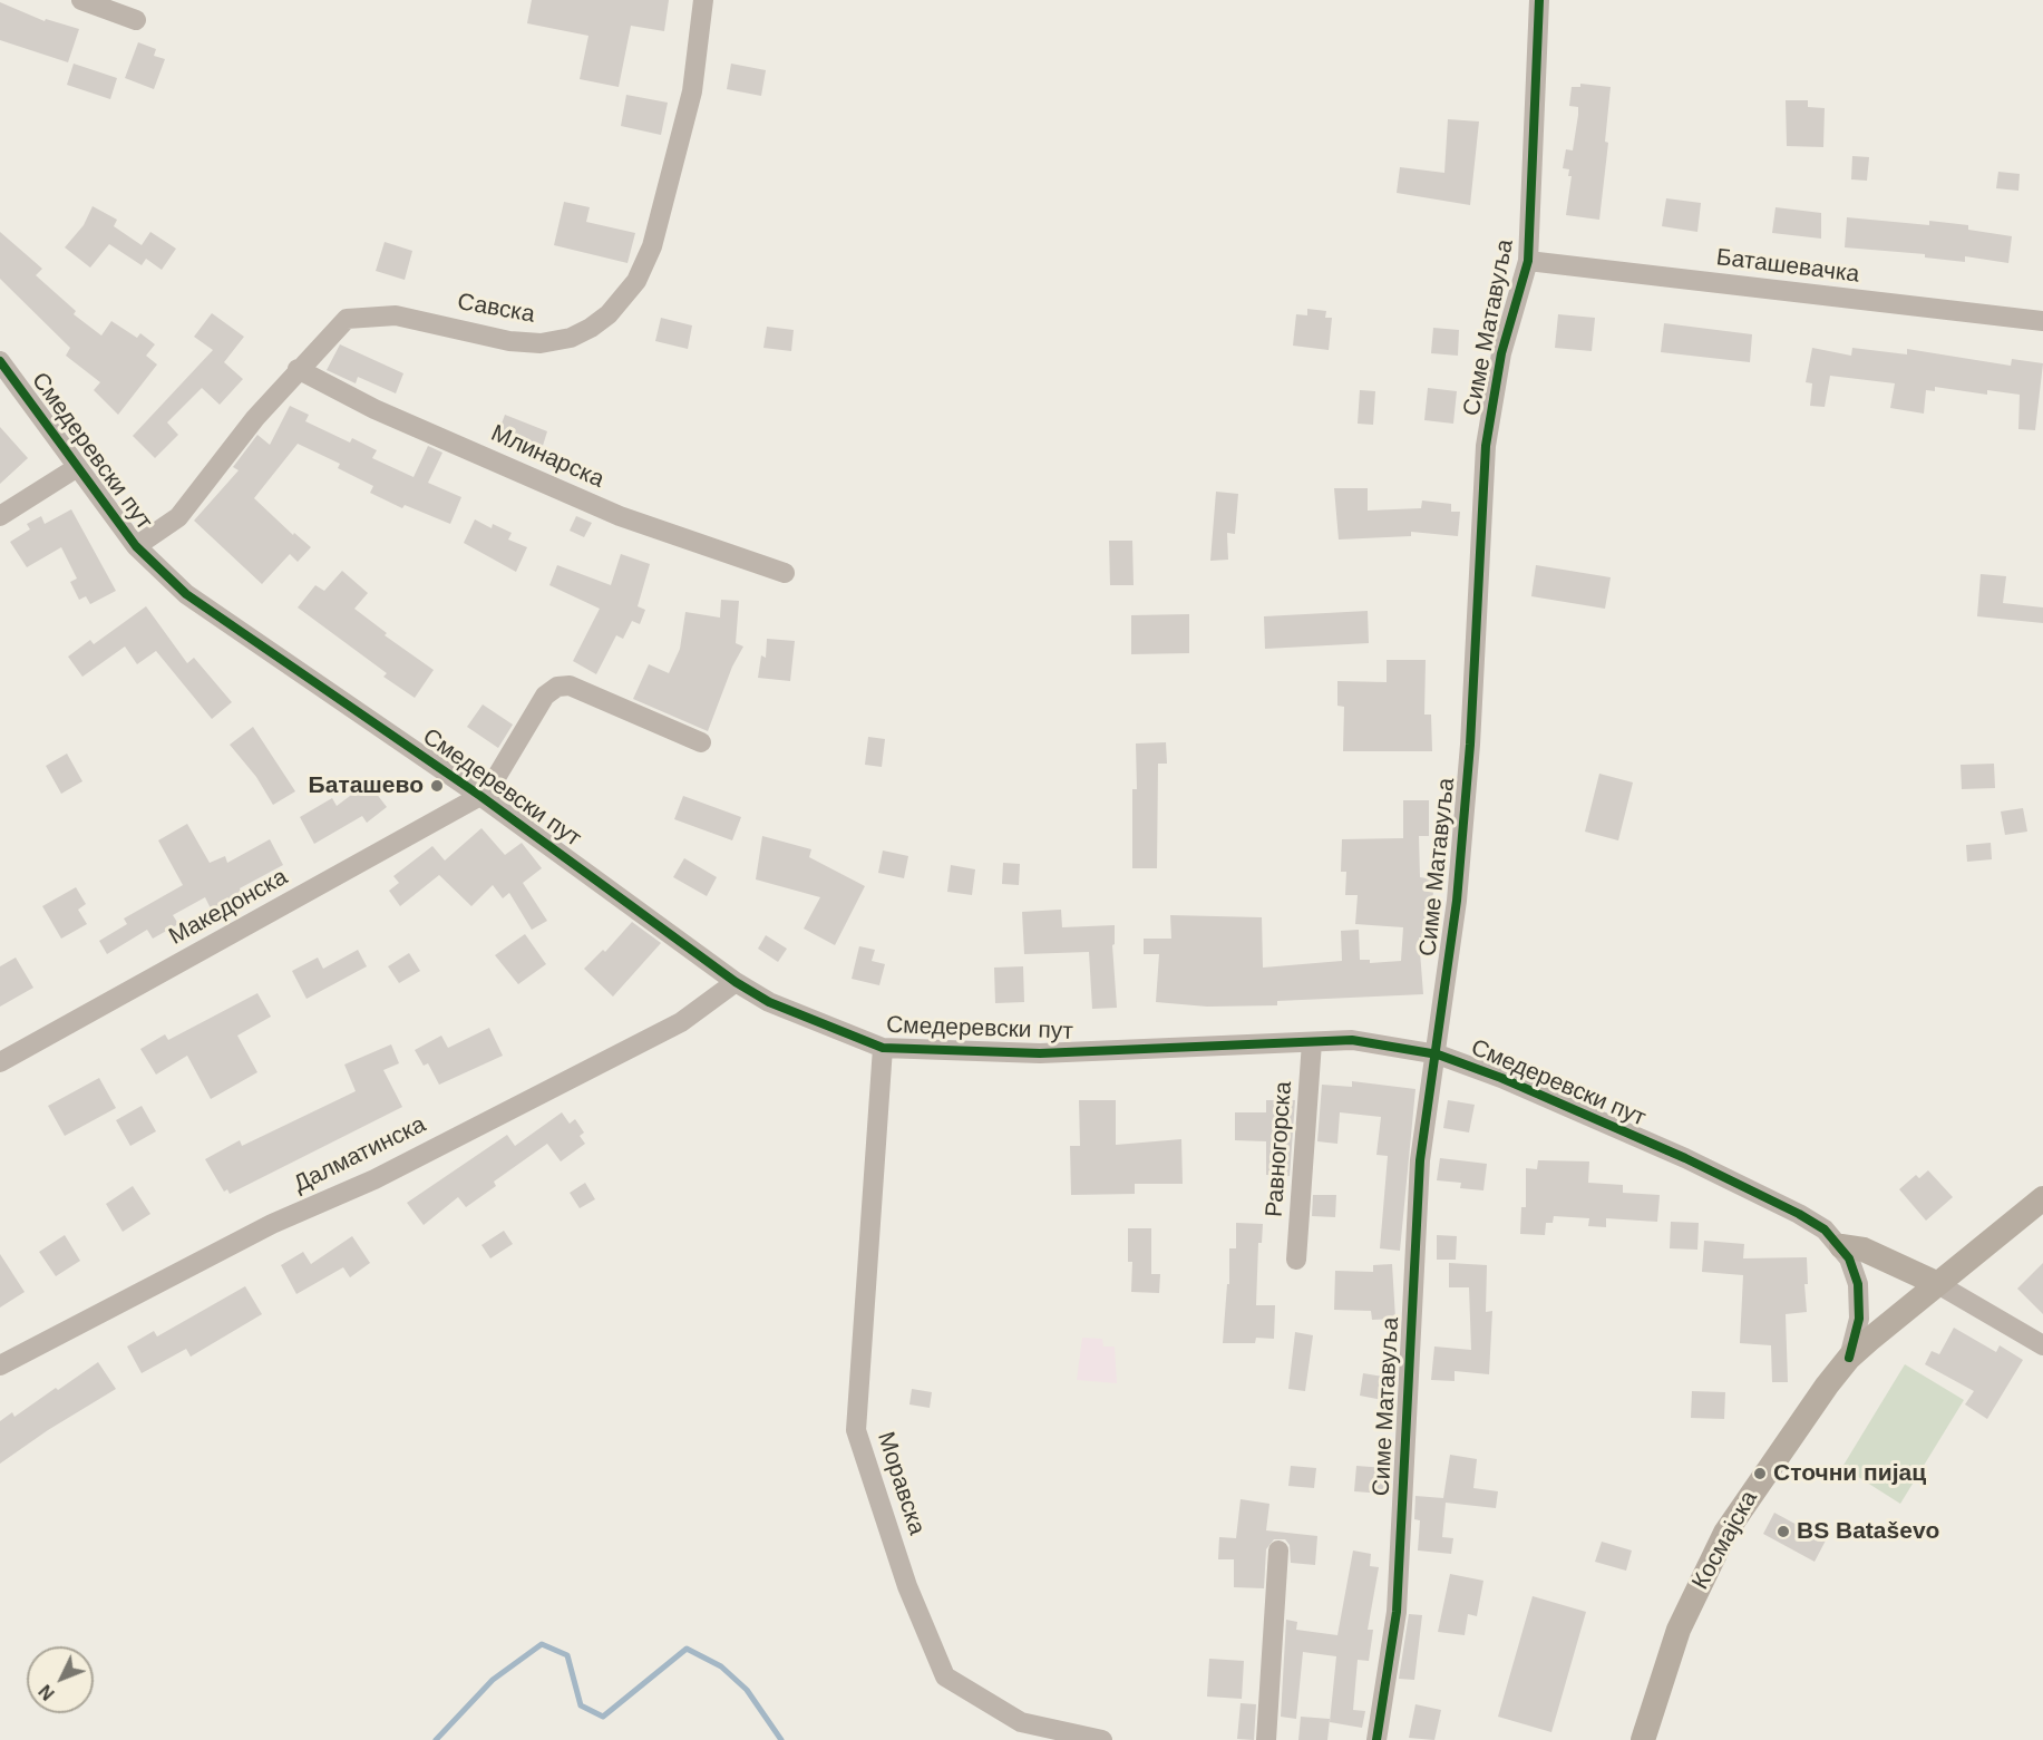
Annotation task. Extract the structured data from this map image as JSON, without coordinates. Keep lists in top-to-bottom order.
{
  "streets": {
    "main road": ["Космајска"],
    "street": [
      "Баташевачка",
      "Савска",
      "Симе Матавуља",
      "Смедеревски пут",
      "Млинарска",
      "Македонска",
      "Равногорска",
      "Далматинска",
      "Моравска"
    ]
  },
  "crossings": [
    ["Баташевачка", "Симе Матавуља"],
    ["Савска", "Смедеревски пут"],
    ["Савска", "Млинарска"],
    ["Симе Матавуља", "Смедеревски пут"],
    ["Смедеревски пут", "Македонска"],
    ["Смедеревски пут", "Равногорска"],
    ["Смедеревски пут", "Далматинска"],
    ["Смедеревски пут", "Моравска"]
  ],
  "places": ["Баташево", "Сточни пијац", "BS Bataševo"],
  "north": "bottom left"
}
